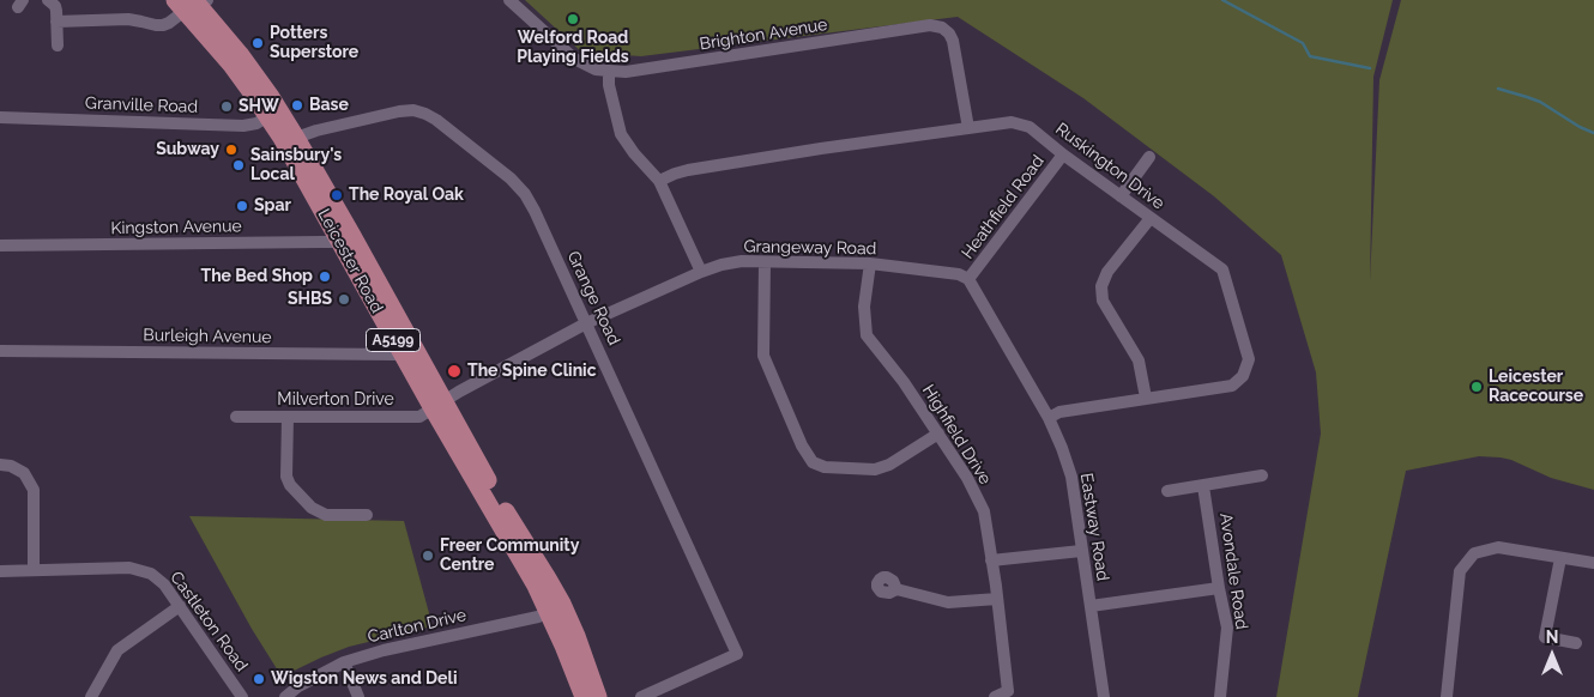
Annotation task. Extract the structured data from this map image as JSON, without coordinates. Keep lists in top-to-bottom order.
{
  "streets": {
    "main road": ["Leicester Road", "A5199"],
    "street": [
      "Brighton Avenue",
      "Granville Road",
      "Ruskington Drive",
      "Heathfield Road",
      "Kingston Avenue",
      "Grangeway Road",
      "Grange Road",
      "Burleigh Avenue",
      "Milverton Drive",
      "Highfield Drive",
      "Eastway Road",
      "Avondale Road",
      "Castleton Road",
      "Carlton Drive"
    ]
  },
  "crossings": [
    ["Brighton Avenue", "Ruskington Drive"],
    ["Granville Road", "Leicester Road"],
    ["Ruskington Drive", "Heathfield Road"],
    ["Ruskington Drive", "Eastway Road"],
    ["Heathfield Road", "Grangeway Road"],
    ["Heathfield Road", "Eastway Road"],
    ["Kingston Avenue", "Leicester Road"],
    ["Grangeway Road", "Leicester Road"],
    ["Grangeway Road", "Grange Road"],
    ["Grangeway Road", "Milverton Drive"],
    ["Grangeway Road", "Highfield Drive"],
    ["Grangeway Road", "Eastway Road"],
    ["Leicester Road", "Grange Road"],
    ["Leicester Road", "Burleigh Avenue"],
    ["Leicester Road", "Milverton Drive"],
    ["Leicester Road", "Carlton Drive"]
  ],
  "places": [
    "Welford Road Playing Fields",
    "Potters Superstore",
    "Base",
    "SHW",
    "Subway",
    "Sainsbury's Local",
    "The Royal Oak",
    "Spar",
    "The Bed Shop",
    "SHBS",
    "The Spine Clinic",
    "Leicester Racecourse",
    "Freer Community Centre",
    "Wigston News and Deli"
  ],
  "north": "top"
}
